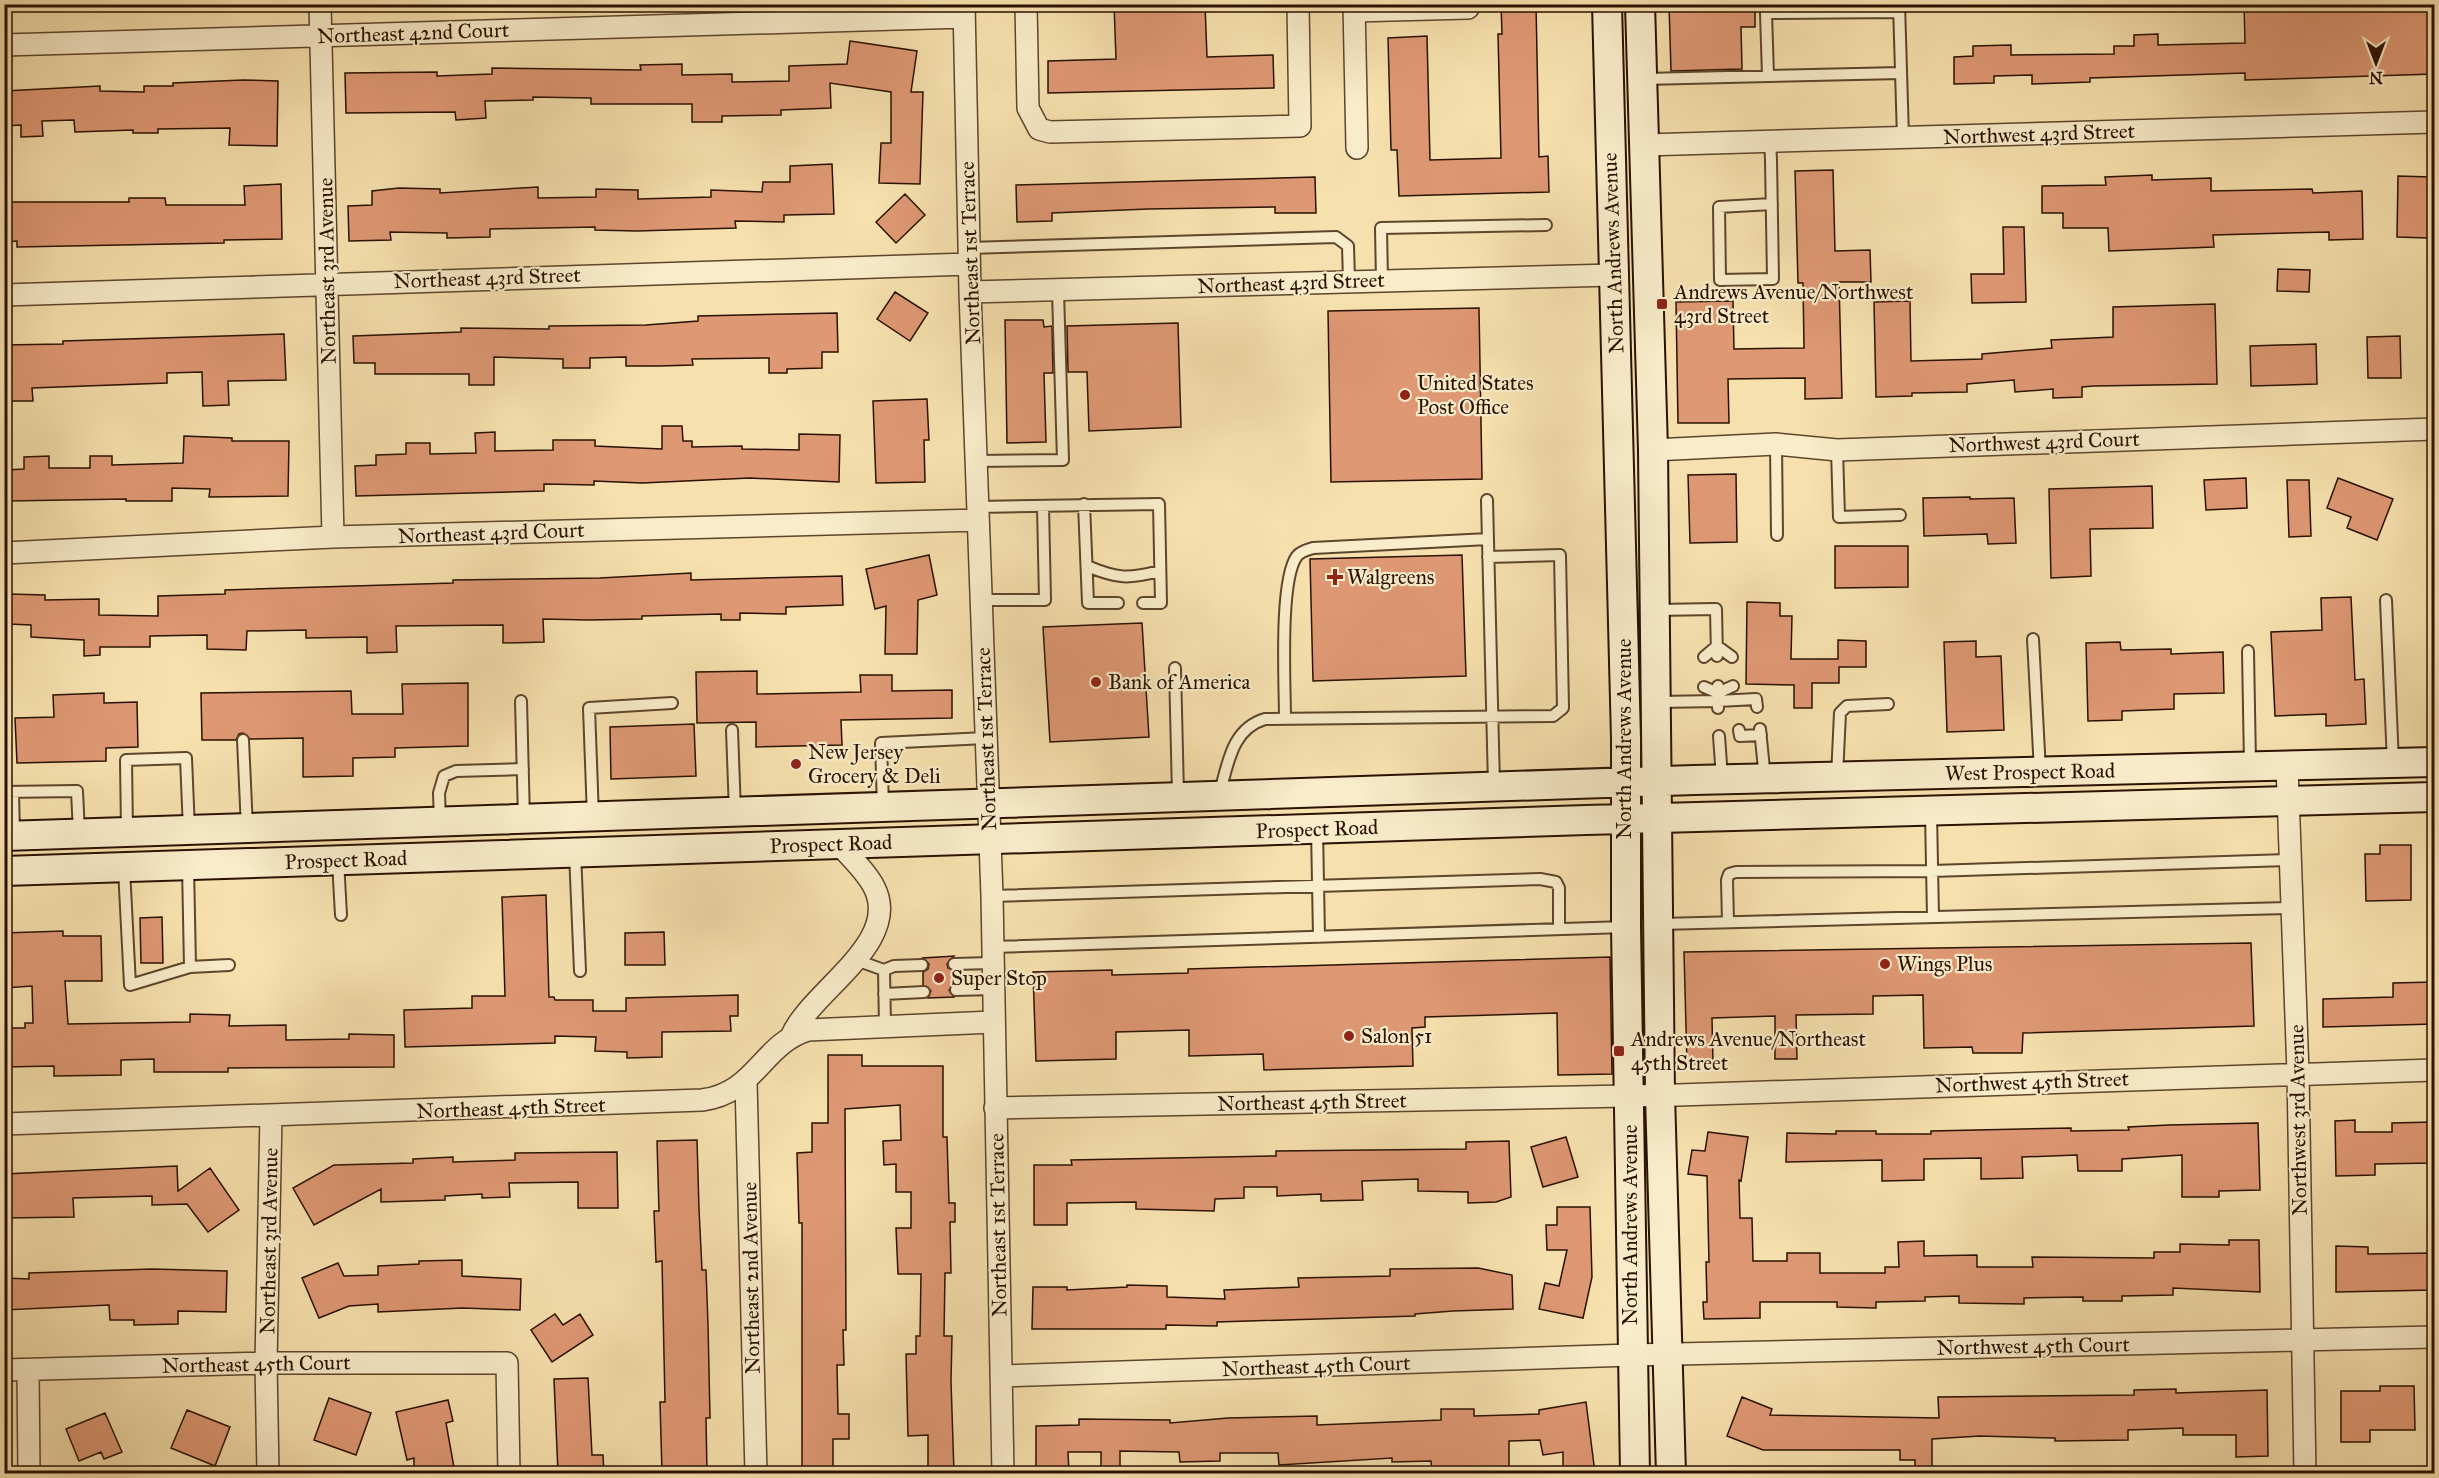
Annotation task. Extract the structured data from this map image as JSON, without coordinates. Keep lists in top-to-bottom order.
{
  "streets": {
    "main road": ["North Andrews Avenue", "West Prospect Road", "Prospect Road"],
    "street": [
      "Northeast 42nd Court",
      "Northwest 43rd Street",
      "Northeast 1st Terrace",
      "Northeast 3rd Avenue",
      "Northeast 43rd Street",
      "Northwest 43rd Court",
      "Northeast 43rd Court",
      "Northwest 45th Street",
      "Northeast 45th Street",
      "Northwest 3rd Avenue",
      "Northeast 2nd Avenue",
      "Northwest 45th Court",
      "Northeast 45th Court"
    ]
  },
  "crossings": [
    ["Northeast 42nd Court", "Northeast 1st Terrace"],
    ["Northeast 42nd Court", "Northeast 3rd Avenue"],
    ["Northwest 43rd Street", "North Andrews Avenue"],
    ["Northeast 1st Terrace", "Northeast 43rd Street"],
    ["Northeast 1st Terrace", "Northeast 43rd Court"],
    ["Northeast 1st Terrace", "Prospect Road"],
    ["Northeast 1st Terrace", "Northeast 45th Street"],
    ["Northeast 1st Terrace", "Northeast 45th Court"],
    ["North Andrews Avenue", "Northeast 43rd Street"],
    ["North Andrews Avenue", "Northwest 43rd Court"],
    ["North Andrews Avenue", "West Prospect Road"],
    ["North Andrews Avenue", "Prospect Road"],
    ["North Andrews Avenue", "Northwest 45th Street"],
    ["North Andrews Avenue", "Northeast 45th Street"],
    ["North Andrews Avenue", "Northwest 45th Court"],
    ["North Andrews Avenue", "Northeast 45th Court"],
    ["Northeast 3rd Avenue", "Northeast 43rd Street"],
    ["Northeast 3rd Avenue", "Northeast 43rd Court"],
    ["Northeast 3rd Avenue", "Northeast 45th Street"],
    ["Northeast 3rd Avenue", "Northeast 45th Court"],
    ["West Prospect Road", "Prospect Road"],
    ["West Prospect Road", "Northwest 3rd Avenue"],
    ["Northwest 45th Street", "Northeast 45th Street"],
    ["Northwest 45th Street", "Northwest 3rd Avenue"],
    ["Northeast 45th Street", "Northeast 2nd Avenue"],
    ["Northwest 3rd Avenue", "Northwest 45th Court"],
    ["Northwest 45th Court", "Northeast 45th Court"]
  ],
  "places": {
    "transit": ["Andrews Avenue/Northwest 43rd Street", "Andrews Avenue/Northeast 45th Street"],
    "other": [
      "United States Post Office",
      "Bank of America",
      "New Jersey Grocery & Deli",
      "Wings Plus",
      "Super Stop",
      "Salon 51"
    ],
    "health": ["Walgreens"]
  },
  "north": "bottom"
}
